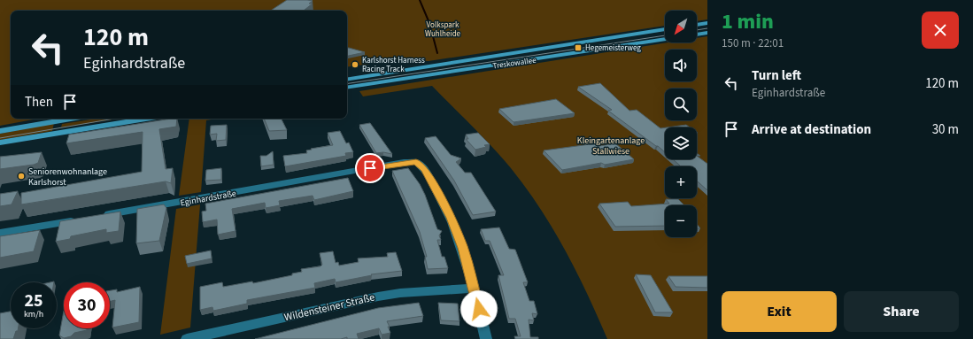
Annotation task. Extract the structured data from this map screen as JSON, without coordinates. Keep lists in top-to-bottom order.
{
  "streets": {
    "main road": ["Treskowallee"],
    "street": ["Eginhardstraße", "Wildensteiner Straße"]
  },
  "crossings": [
    ["Eginhardstraße", "Wildensteiner Straße"]
  ],
  "parks": ["Volkspark Wuhlheide", "Kleingartenanlage Stallwiese"],
  "places": {
    "transit": ["Hegemeisterweg"],
    "other": ["Karlshorst Harness Racing Track", "Seniorenwohnanlage Karlshorst"]
  },
  "north": "bottom left",
  "page": {
    "heading": ["1 min", "150 m · 22:01"],
    "map_buttons": ["+", "−"],
    "turn": ["120 m", "Eginhardstraße"],
    "list": [
      {
        "name": "Turn left",
        "note": "Eginhardstraße",
        "value": "120 m"
      },
      {
        "name": "Arrive at destination",
        "value": "30 m"
      }
    ],
    "then": "Then",
    "speed": "25 km/h",
    "limit": "30",
    "buttons": ["Exit", "Share"]
  }
}
